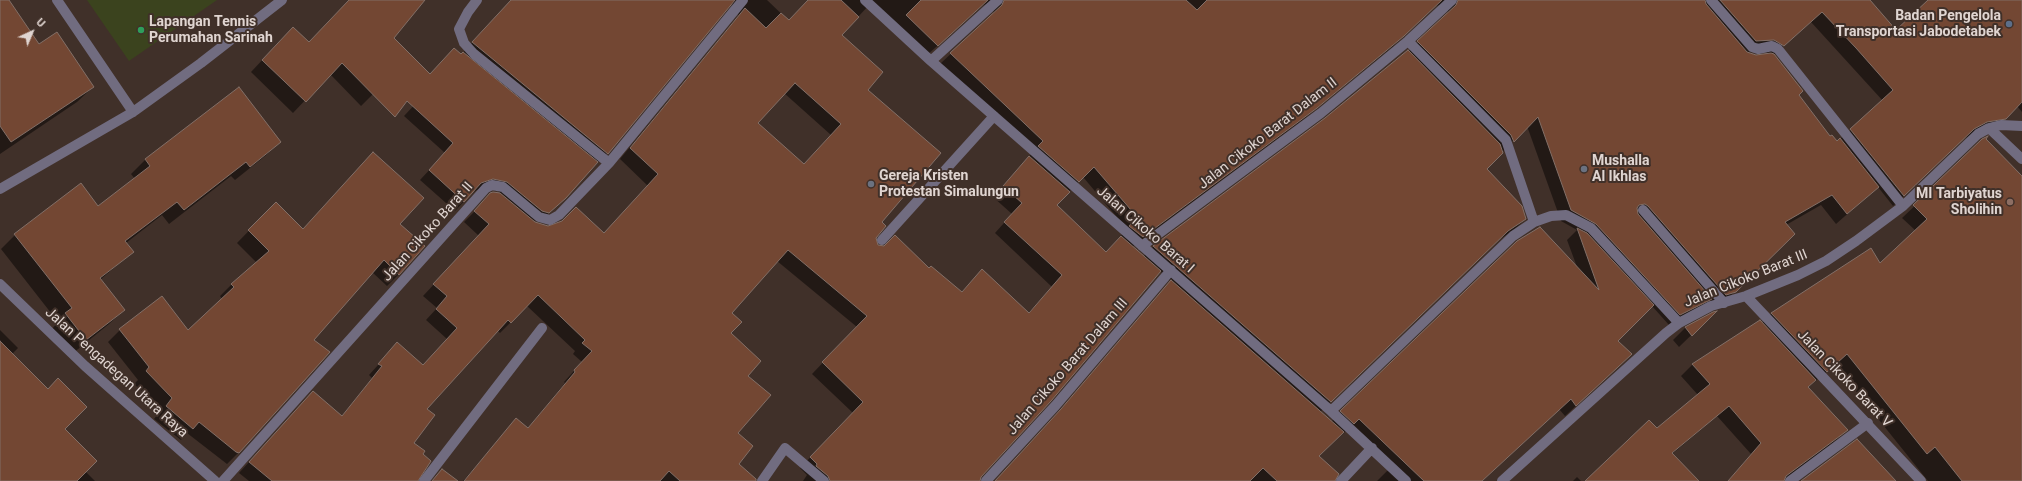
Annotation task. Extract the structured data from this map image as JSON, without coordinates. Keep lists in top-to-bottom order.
{
  "streets": {
    "street": [
      "Jalan Cikoko Barat Dalam II",
      "Jalan Cikoko Barat I",
      "Jalan Cikoko Barat II",
      "Jalan Cikoko Barat III",
      "Jalan Cikoko Barat Dalam III",
      "Jalan Pengadegan Utara Raya",
      "Jalan Cikoko Barat V"
    ]
  },
  "crossings": [
    ["Jalan Cikoko Barat Dalam II", "Jalan Cikoko Barat I"],
    ["Jalan Cikoko Barat I", "Jalan Cikoko Barat Dalam III"],
    ["Jalan Cikoko Barat III", "Jalan Cikoko Barat V"]
  ],
  "places": [
    "Badan Pengelola Transportasi Jabodetabek",
    "Lapangan Tennis Perumahan Sarinah",
    "Mushalla Al Ikhlas",
    "Gereja Kristen Protestan Simalungun",
    "MI Tarbiyatus Sholihin"
  ],
  "north": "top right"
}
